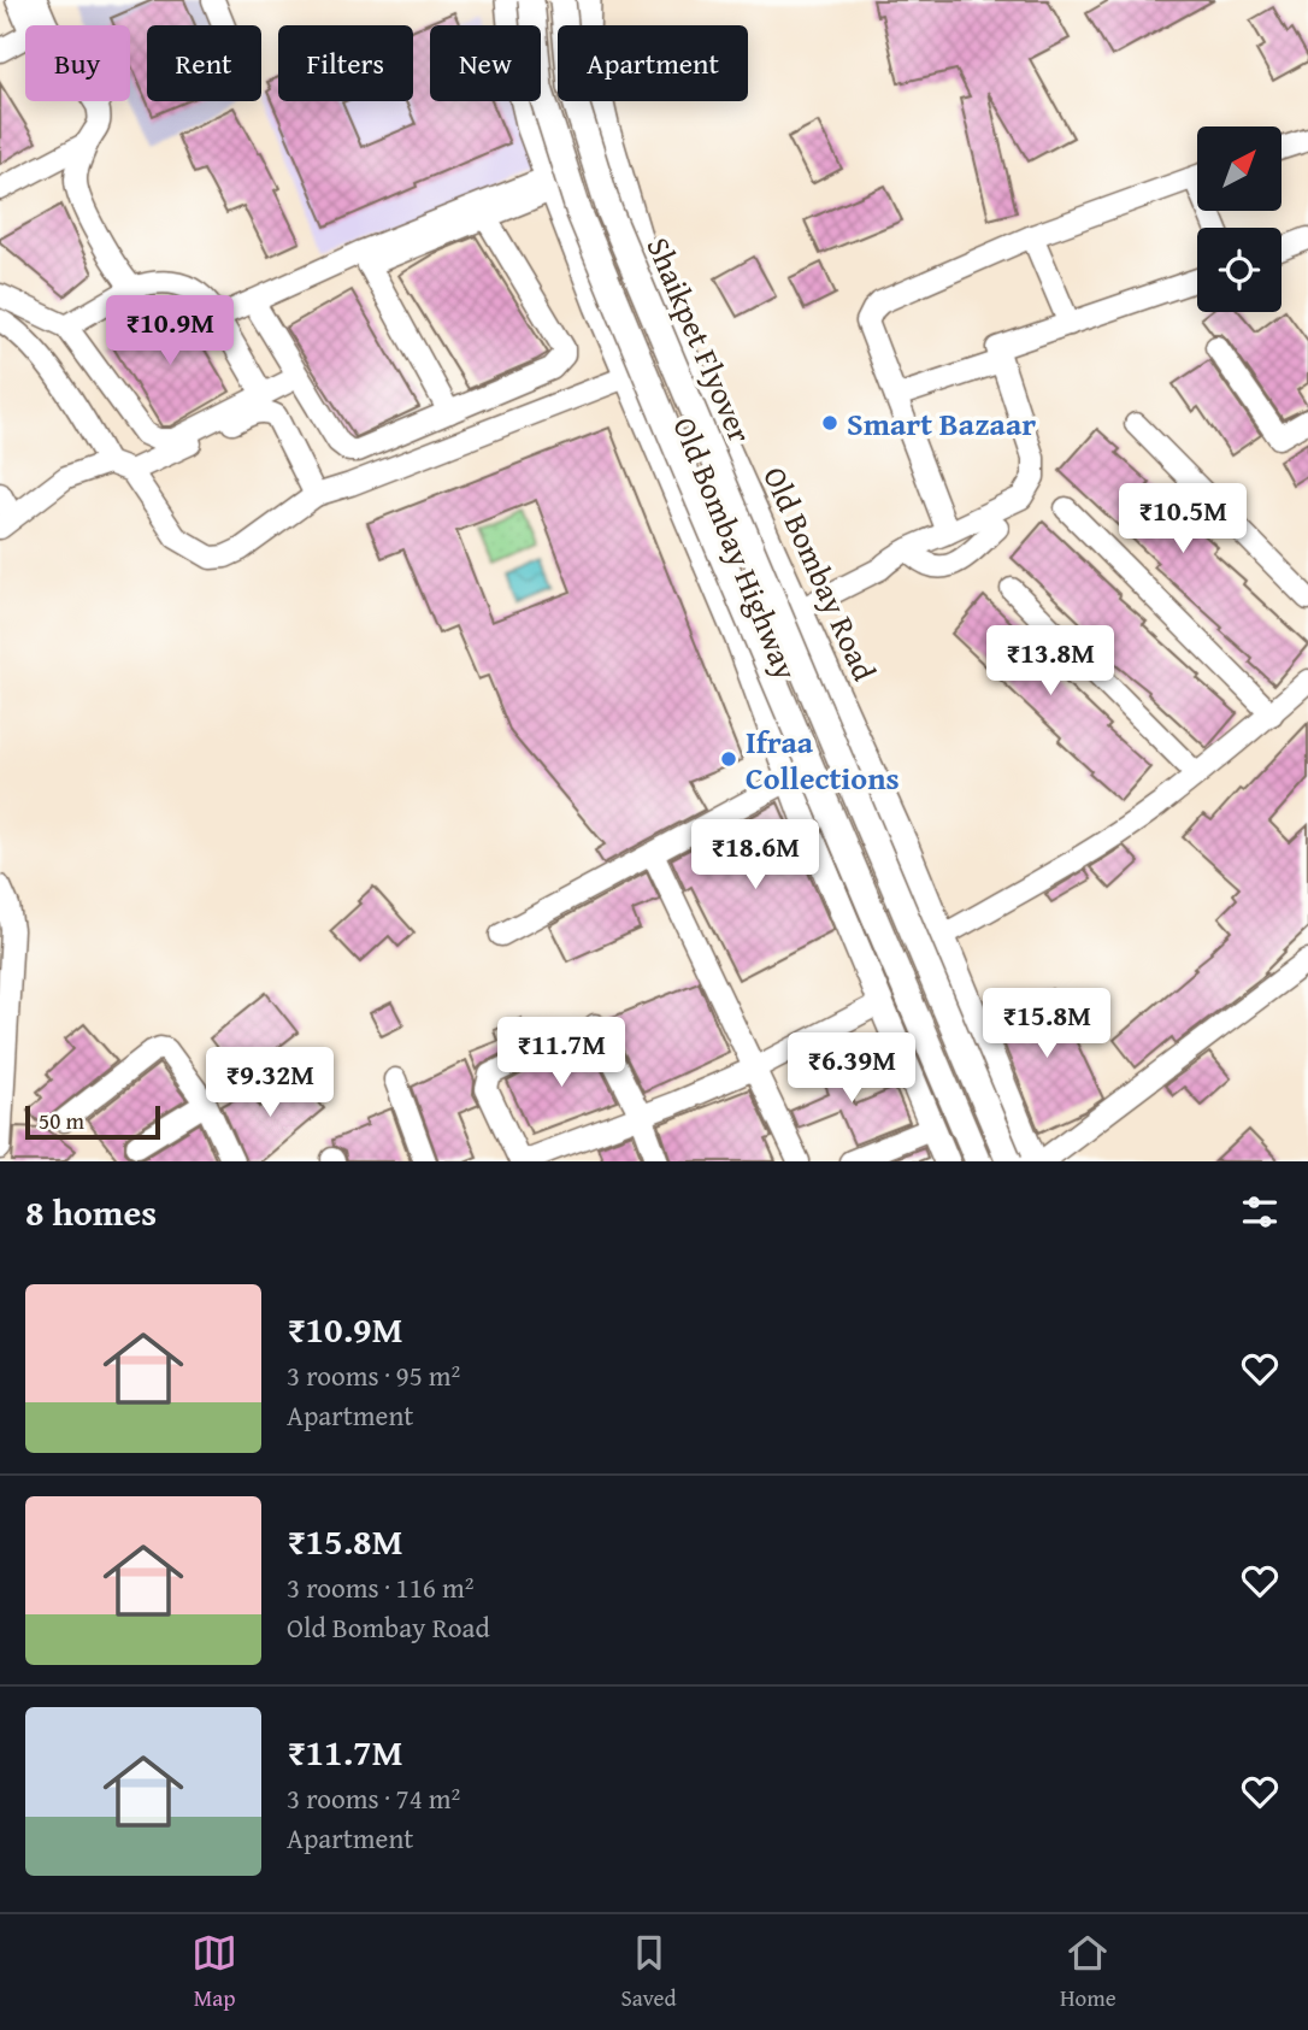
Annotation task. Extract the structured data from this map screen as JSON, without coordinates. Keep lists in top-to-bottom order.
{
  "streets": {
    "main road": ["Shaikpet Flyover", "Old Bombay Highway", "Old Bombay Road"]
  },
  "places": ["Smart Bazaar", "Ifraa Collections"],
  "scale_bar": "50 m",
  "north": "top right",
  "page": {
    "chip": [
      "Buy",
      "Rent",
      "Filters",
      "New",
      "Apartment"
    ],
    "price": [
      "₹10.9M",
      "₹10.5M",
      "₹13.8M",
      "₹18.6M",
      "₹15.8M",
      "₹11.7M",
      "₹6.39M",
      "₹9.32M"
    ],
    "scale": "50 m",
    "heading": "8 homes",
    "list": [
      {
        "name": "₹10.9M",
        "note": "3 rooms · 95 m² · Apartment"
      },
      {
        "name": "₹15.8M",
        "note": "3 rooms · 116 m² · Old Bombay Road"
      },
      {
        "name": "₹11.7M",
        "note": "3 rooms · 74 m² · Apartment"
      }
    ],
    "tabs": ["Map", "Saved", "Home"]
  }
}
